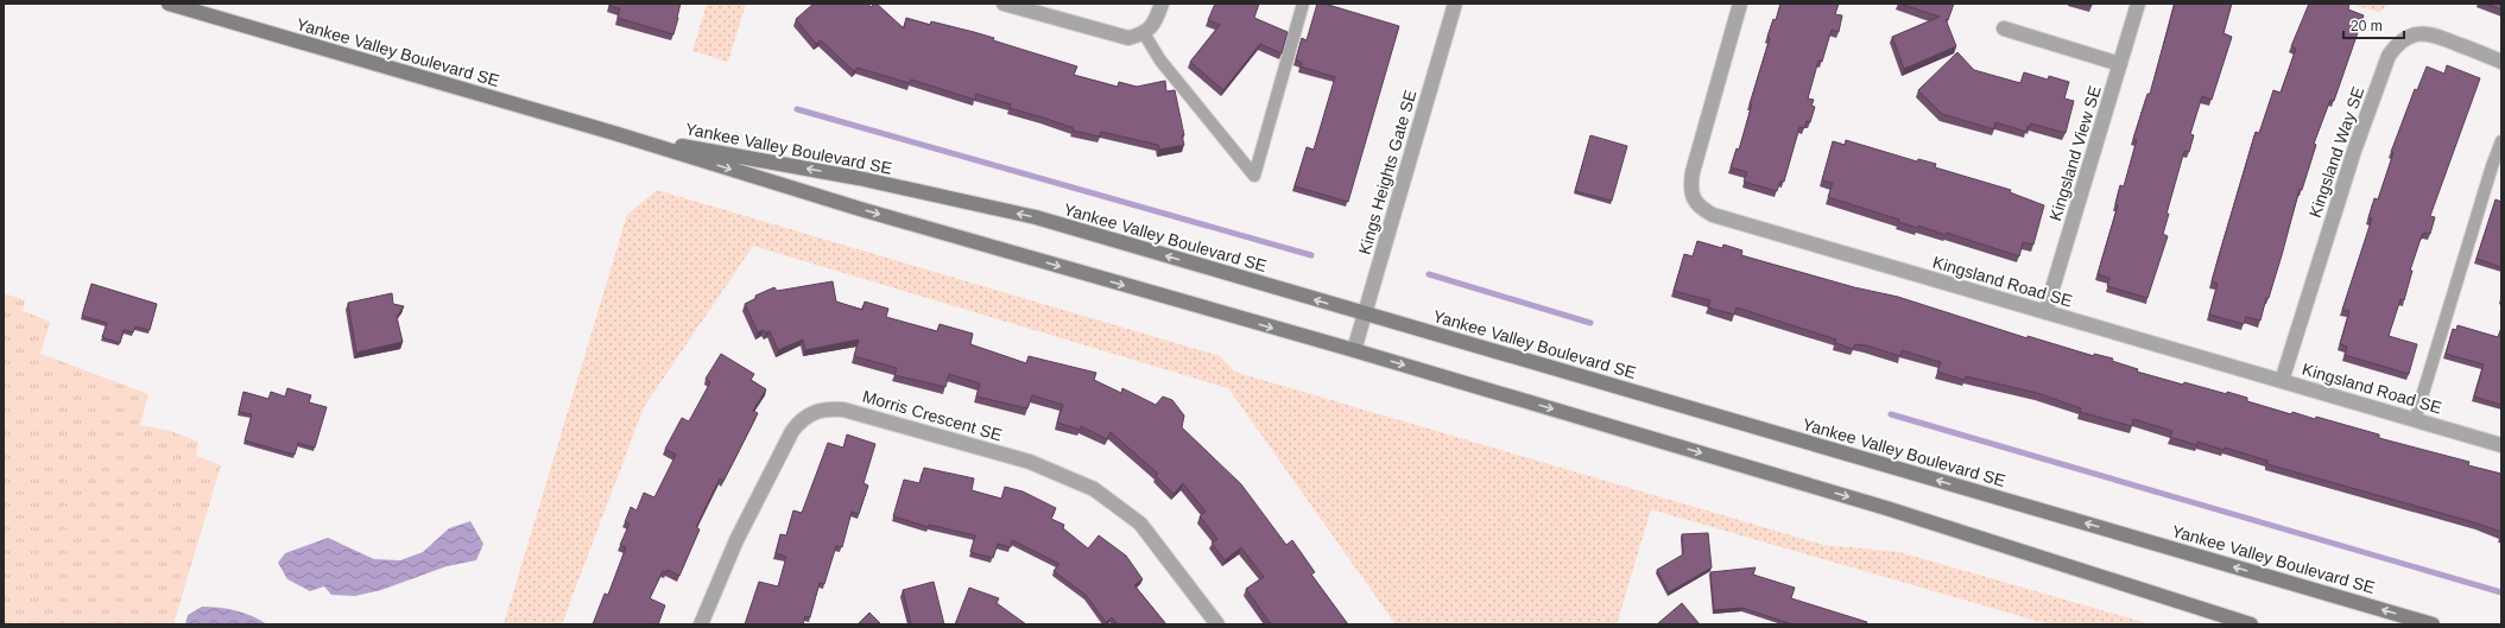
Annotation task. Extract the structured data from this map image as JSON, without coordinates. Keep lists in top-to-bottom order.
{
  "streets": {
    "street": [
      "Yankee Valley Boulevard SE",
      "Kingsland Way SE",
      "Kingsland View SE",
      "Kings Heights Gate SE",
      "Kingsland Road SE",
      "Morris Crescent SE"
    ]
  },
  "crossings": [
    ["Yankee Valley Boulevard SE", "Kings Heights Gate SE"],
    ["Kingsland Way SE", "Kingsland Road SE"],
    ["Kingsland View SE", "Kingsland Road SE"]
  ],
  "scale_bar": "20 m"
}
